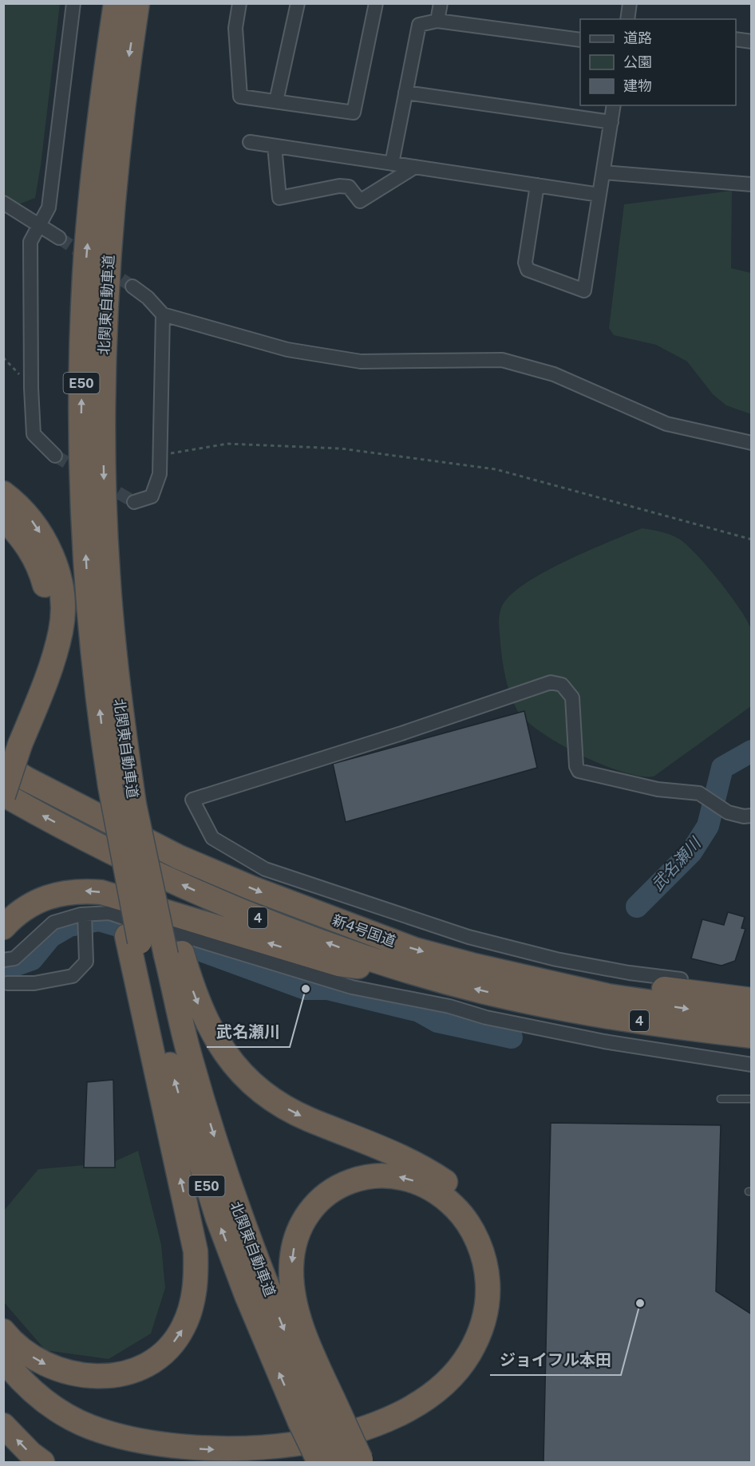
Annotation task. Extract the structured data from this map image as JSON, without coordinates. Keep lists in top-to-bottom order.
{
  "streets": {
    "highway": [
      "北関東自動車道",
      "E50",
      "4",
      "新4号国道"
    ]
  },
  "water": ["武名瀬川"],
  "places": ["武名瀬川", "ジョイフル本田"],
  "legend": ["道路", "公園", "建物"]
}
